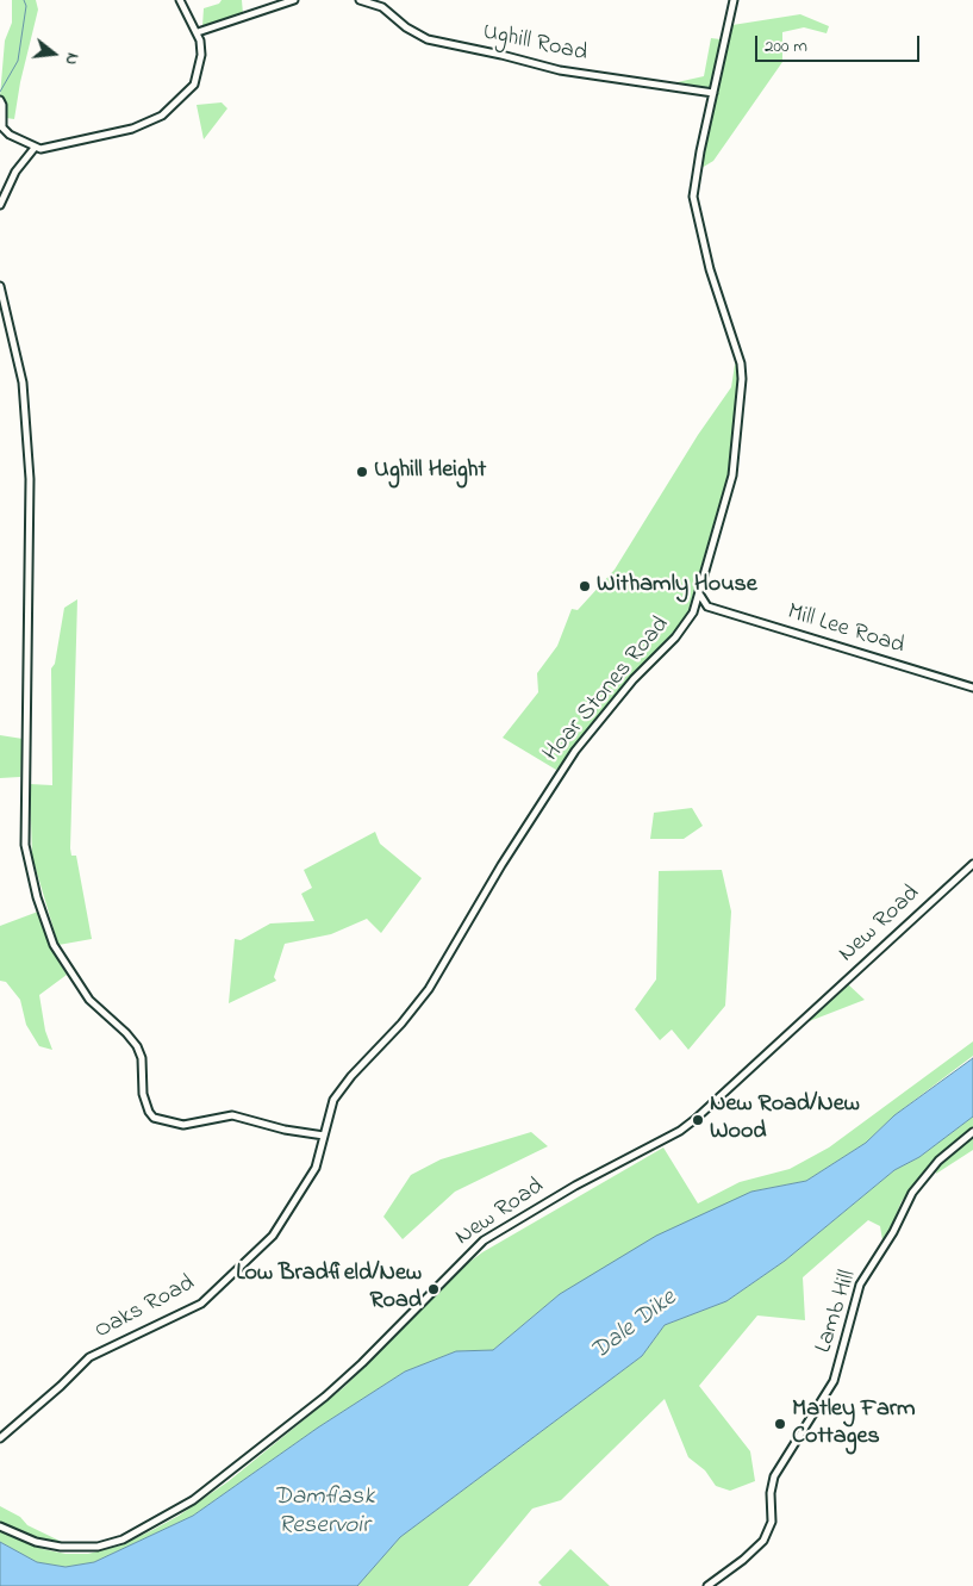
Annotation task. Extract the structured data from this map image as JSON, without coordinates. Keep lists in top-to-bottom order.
{
  "streets": {
    "street": [
      "Ughill Road",
      "Mill Lee Road",
      "Hoar Stones Road",
      "New Road",
      "Oaks Road",
      "Lamb Hill"
    ]
  },
  "crossings": [
    ["Ughill Road", "Hoar Stones Road"],
    ["Hoar Stones Road", "Oaks Road"]
  ],
  "water": ["Dale Dike", "Damflask Reservoir"],
  "places": [
    "Ughill Height",
    "Withamly House",
    "New Road/New Wood",
    "Low Bradfield/New Road",
    "Matley Farm Cottages"
  ],
  "scale_bar": "200 m",
  "north": "right"
}
